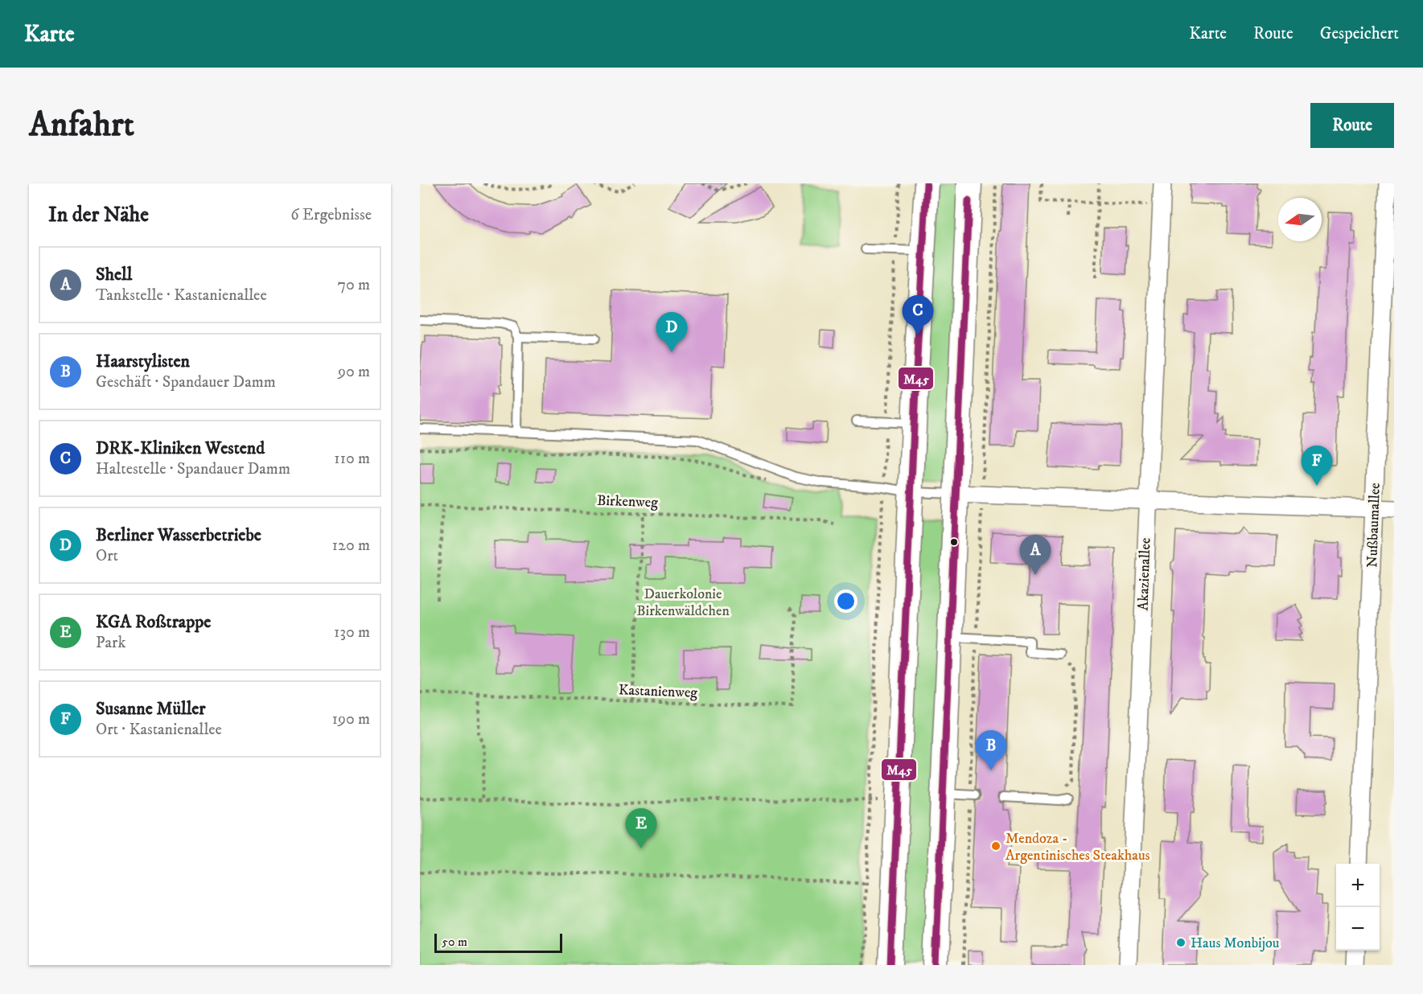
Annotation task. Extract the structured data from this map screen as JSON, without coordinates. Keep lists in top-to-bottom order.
{
  "streets": {
    "street": ["Nußbaumallee", "Akazienallee"],
    "path": ["Birkenweg", "Kastanienweg"]
  },
  "parks": ["Dauerkolonie Birkenwäldchen"],
  "places": ["Mendoza - Argentinisches Steakhaus", "Haus Monbijou"],
  "lines": ["transit line M45"],
  "scale_bar": "50 m",
  "north": "left",
  "page": {
    "header": "Karte",
    "nav": ["Karte", "Route", "Gespeichert"],
    "buttons": "Route",
    "title": "Anfahrt",
    "heading": ["In der Nähe", "6 Ergebnisse"],
    "list": [
      {
        "mark": "A",
        "name": "Shell",
        "note": "Tankstelle · Kastanienallee",
        "value": "70 m"
      },
      {
        "mark": "B",
        "name": "Haarstylisten",
        "note": "Geschäft · Spandauer Damm",
        "value": "90 m"
      },
      {
        "mark": "C",
        "name": "DRK-Kliniken Westend",
        "note": "Haltestelle · Spandauer Damm",
        "value": "110 m"
      },
      {
        "mark": "D",
        "name": "Berliner Wasserbetriebe",
        "note": "Ort",
        "value": "120 m"
      },
      {
        "mark": "E",
        "name": "KGA Roßtrappe",
        "note": "Park",
        "value": "130 m"
      },
      {
        "mark": "F",
        "name": "Susanne Müller",
        "note": "Ort · Kastanienallee",
        "value": "190 m"
      }
    ],
    "pins": [
      "C",
      "D",
      "F",
      "A",
      "B",
      "E"
    ],
    "map_buttons": ["+", "−"],
    "scale": "50 m"
  }
}
